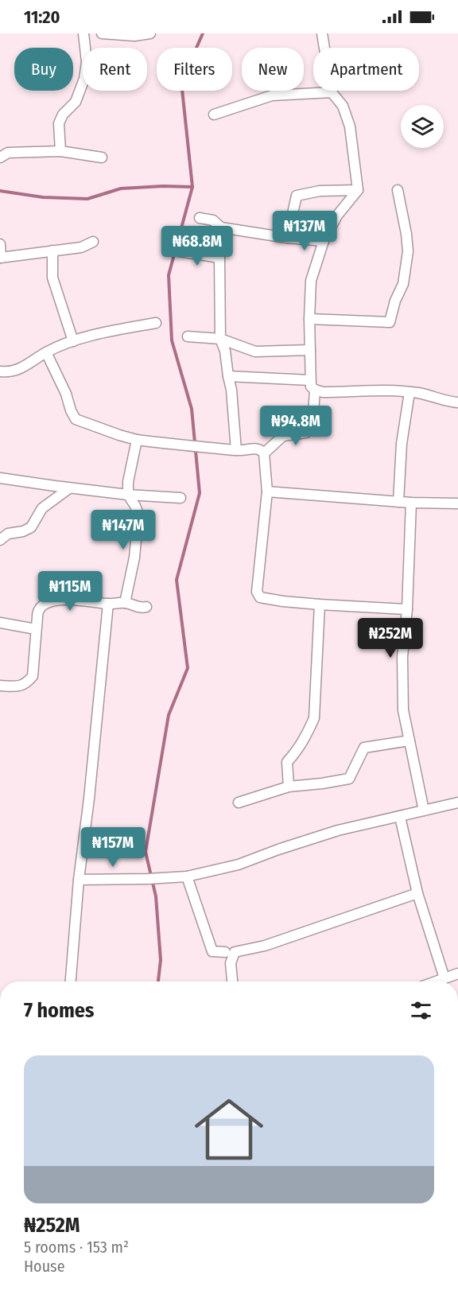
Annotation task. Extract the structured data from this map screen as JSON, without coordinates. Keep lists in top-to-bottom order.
{
  "page": {
    "status": "11:20",
    "chip": [
      "Buy",
      "Rent",
      "Filters",
      "New",
      "Apartment"
    ],
    "price": [
      "₦137M",
      "₦68.8M",
      "₦94.8M",
      "₦147M",
      "₦115M",
      "₦252M",
      "₦157M"
    ],
    "heading": "7 homes",
    "list": [
      {
        "name": "₦252M",
        "note": "5 rooms · 153 m² · House"
      }
    ]
  }
}
